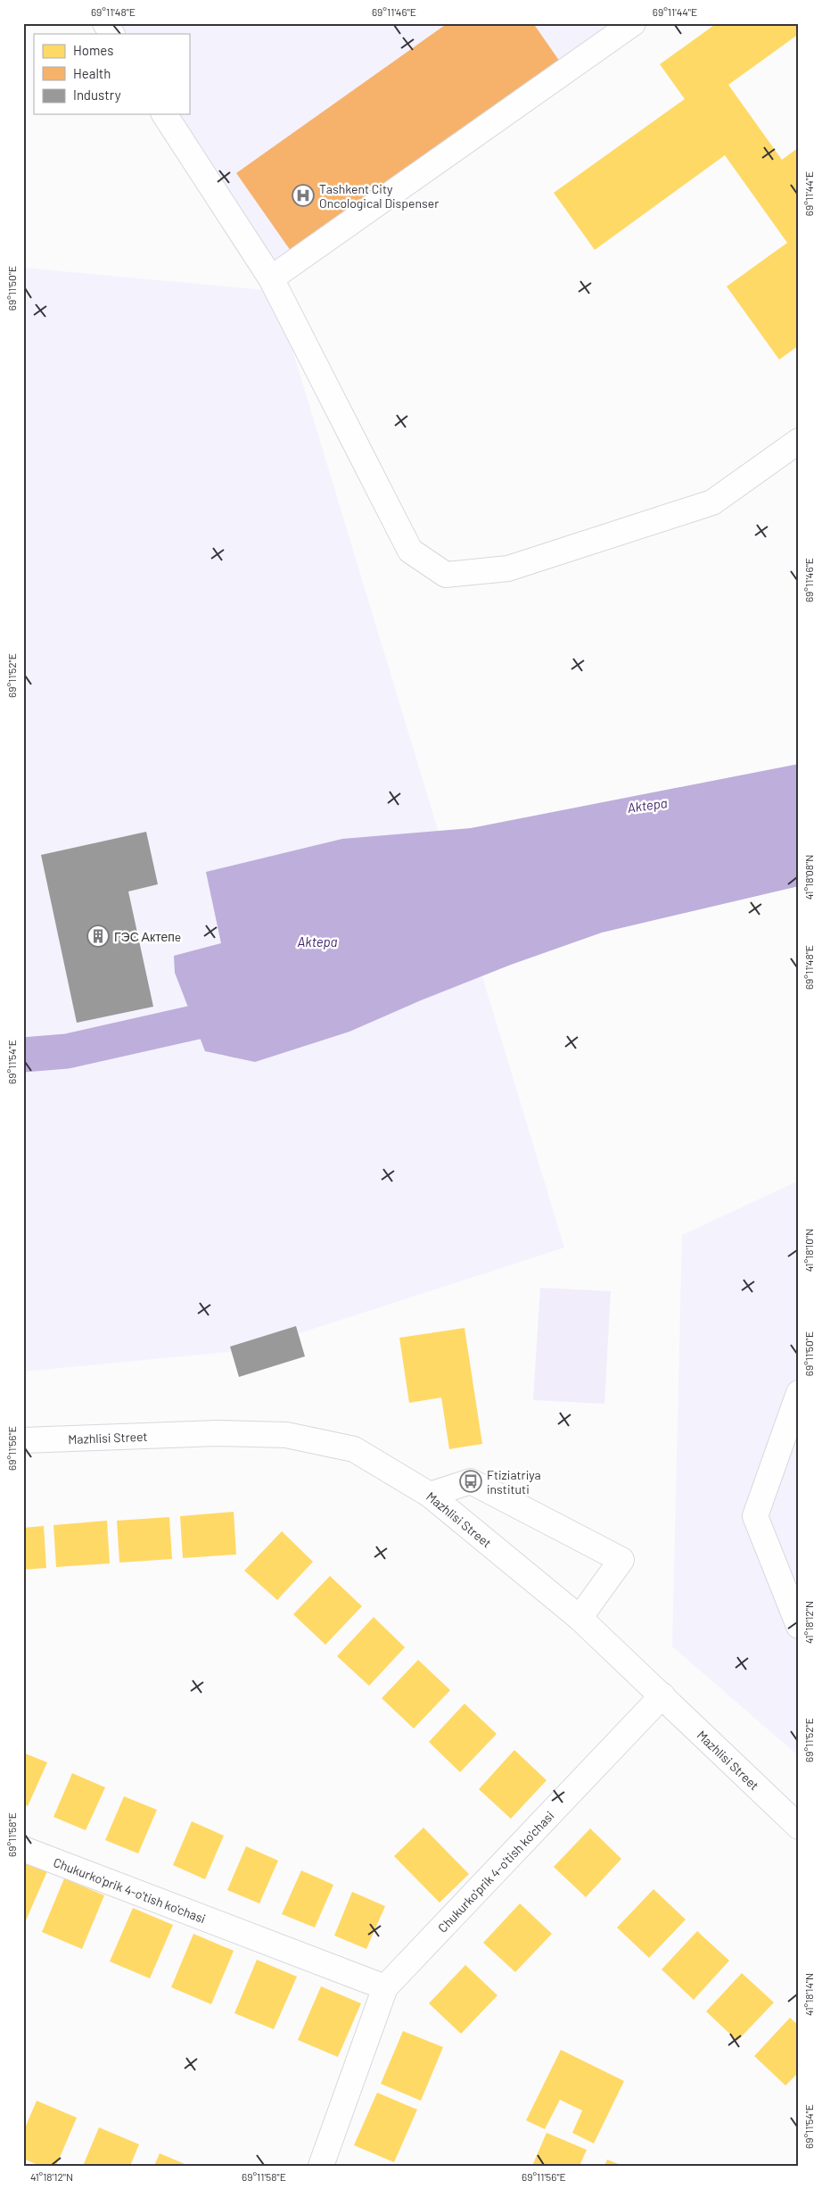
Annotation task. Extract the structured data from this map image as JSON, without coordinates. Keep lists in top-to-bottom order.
{
  "streets": {
    "street": ["Mazhlisi Street", "Chukurko'prik 4-o'tish ko'chasi"]
  },
  "crossings": [
    ["Mazhlisi Street", "Chukurko'prik 4-o'tish ko'chasi"]
  ],
  "water": ["Aktepa"],
  "places": {
    "hospital": ["Tashkent City Oncological Dispenser"],
    "building": ["ГЭС Актепe"],
    "bus stop": ["Ftiziatriya instituti"]
  },
  "legend": ["Homes", "Health", "Industry"],
  "coordinates": [
    "69°11'48\"E",
    "69°11'46\"E",
    "69°11'44\"E",
    "69°11'50\"E",
    "69°11'52\"E",
    "41°18'08\"N",
    "69°11'54\"E",
    "41°18'10\"N",
    "69°11'56\"E",
    "41°18'12\"N",
    "69°11'58\"E",
    "41°18'14\"N"
  ]
}
